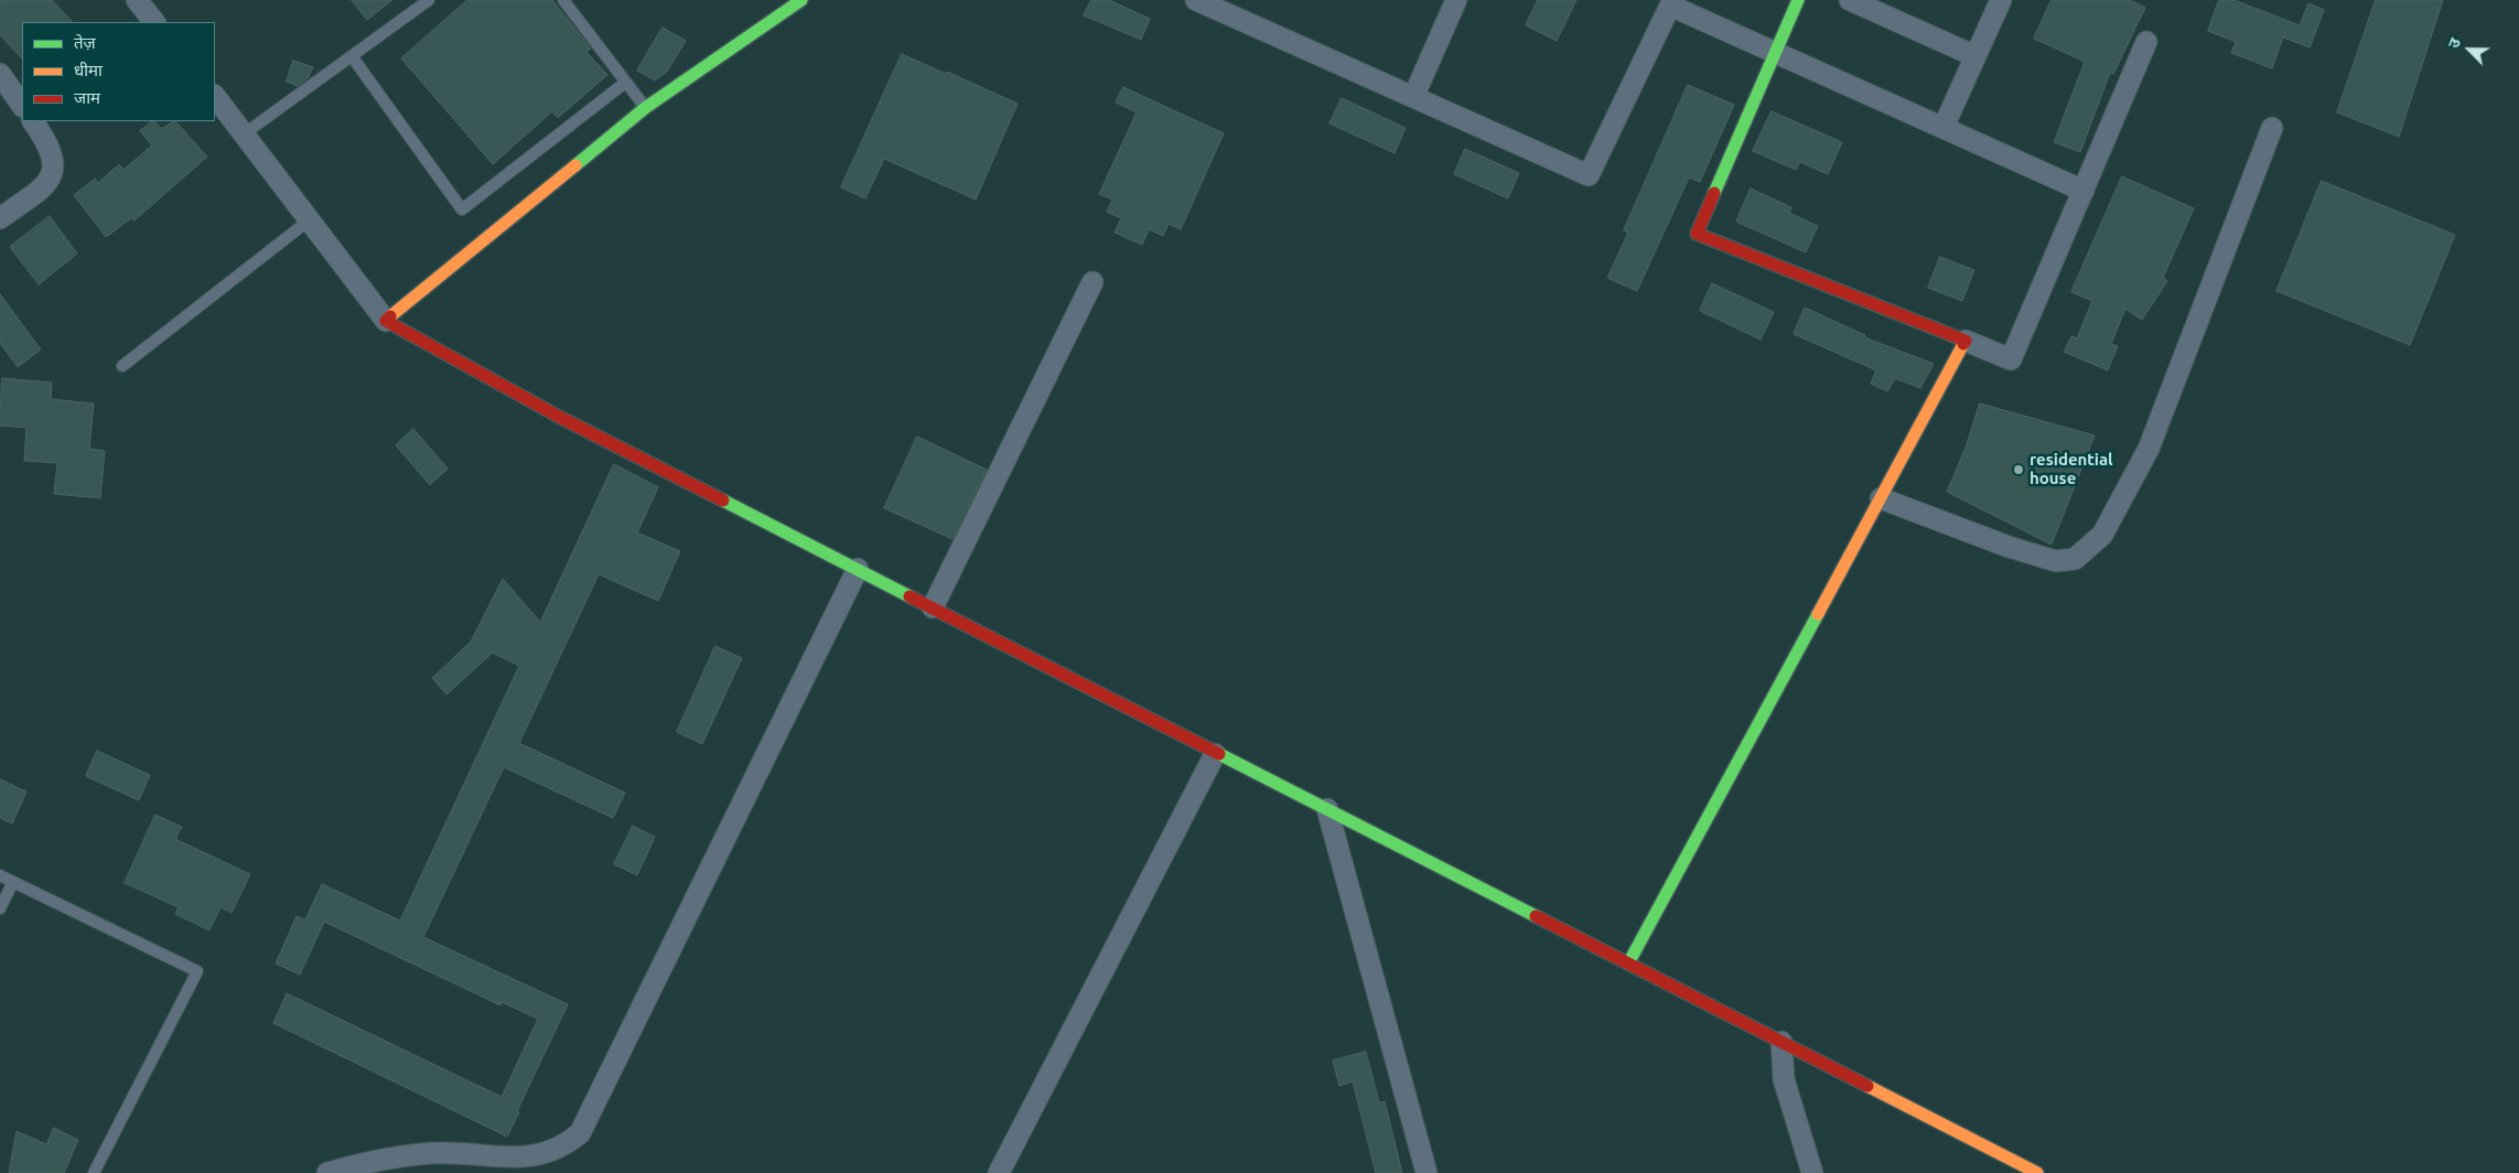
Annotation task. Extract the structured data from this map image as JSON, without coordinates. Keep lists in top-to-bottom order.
{
  "places": ["residential house"],
  "legend": ["तेज़", "धीमा", "जाम"],
  "north": "top left"
}
